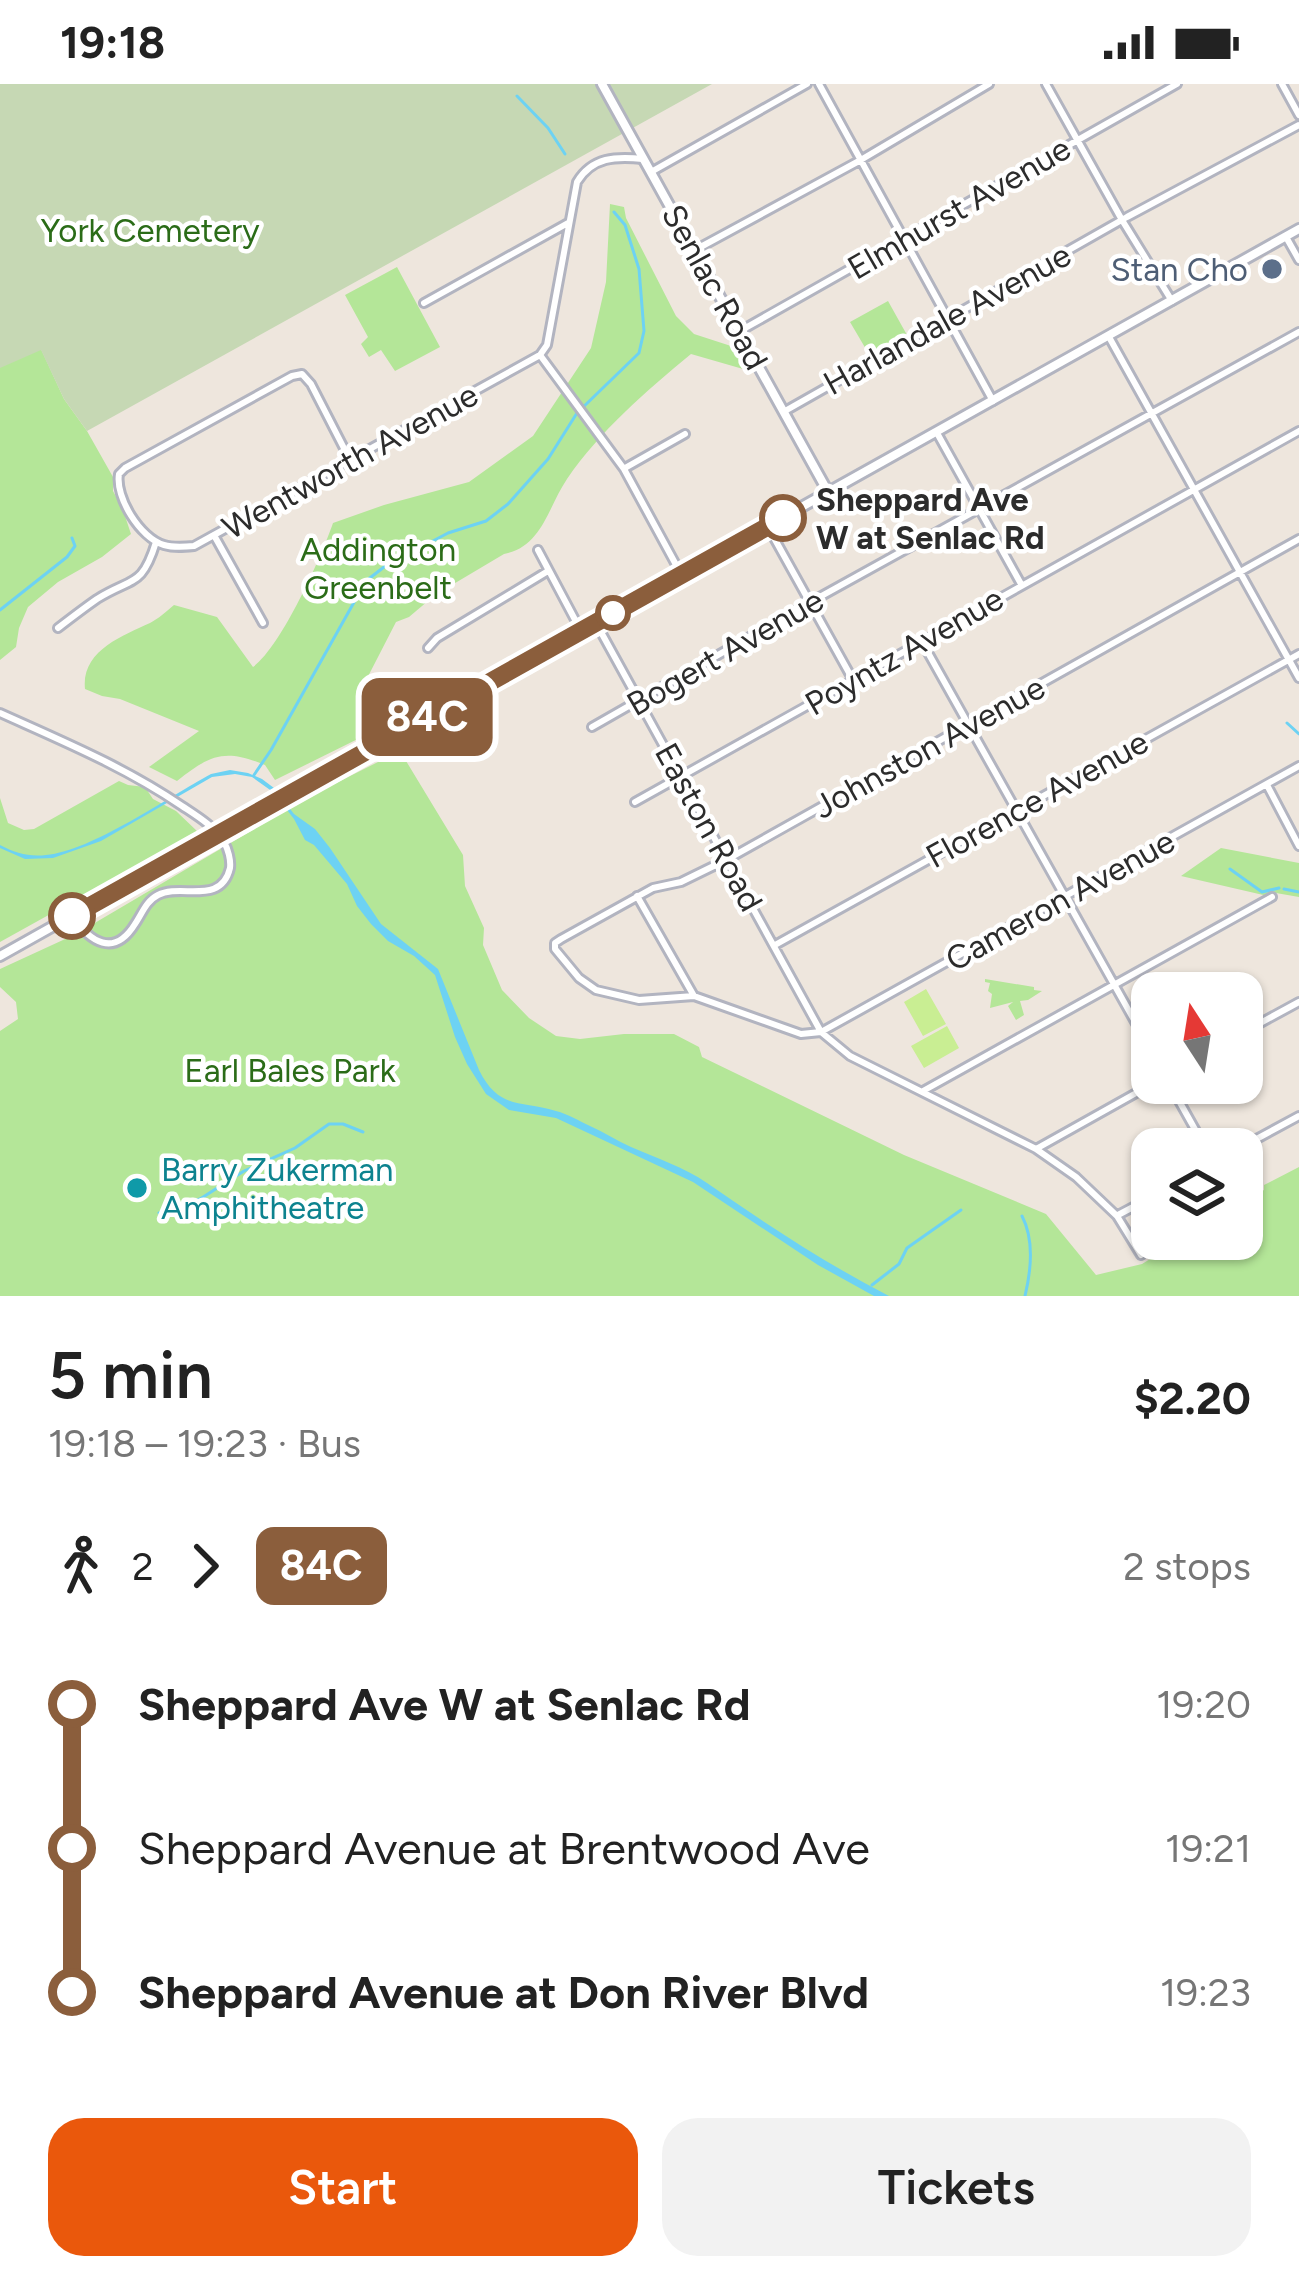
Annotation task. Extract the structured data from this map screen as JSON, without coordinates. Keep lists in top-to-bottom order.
{
  "streets": {
    "main road": ["Senlac Road"],
    "street": [
      "Elmhurst Avenue",
      "Harlandale Avenue",
      "Wentworth Avenue",
      "Poyntz Avenue",
      "Bogert Avenue",
      "Johnston Avenue",
      "Florence Avenue",
      "Easton Road",
      "Cameron Avenue"
    ]
  },
  "crossings": [
    ["Elmhurst Avenue", "Senlac Road"],
    ["Senlac Road", "Harlandale Avenue"],
    ["Poyntz Avenue", "Easton Road"],
    ["Bogert Avenue", "Easton Road"],
    ["Johnston Avenue", "Easton Road"],
    ["Florence Avenue", "Easton Road"],
    ["Easton Road", "Cameron Avenue"]
  ],
  "parks": ["York Cemetery", "Addington Greenbelt", "Earl Bales Park"],
  "places": ["Stan Cho", "Sheppard Ave W at Senlac Rd", "Barry Zukerman Amphitheatre"],
  "lines": ["bus line 84C"],
  "north": "top",
  "page": {
    "status": "19:18",
    "on_map": "84C",
    "heading": ["5 min", "19:18 – 19:23 · Bus", "$2.20"],
    "legs": ["2", "84C", "2 stops"],
    "list": [
      {
        "name": "Sheppard Ave W at Senlac Rd",
        "value": "19:20"
      },
      {
        "name": "Sheppard Avenue at Brentwood Ave",
        "value": "19:21"
      },
      {
        "name": "Sheppard Avenue at Don River Blvd",
        "value": "19:23"
      }
    ],
    "buttons": ["Start", "Tickets"]
  }
}
